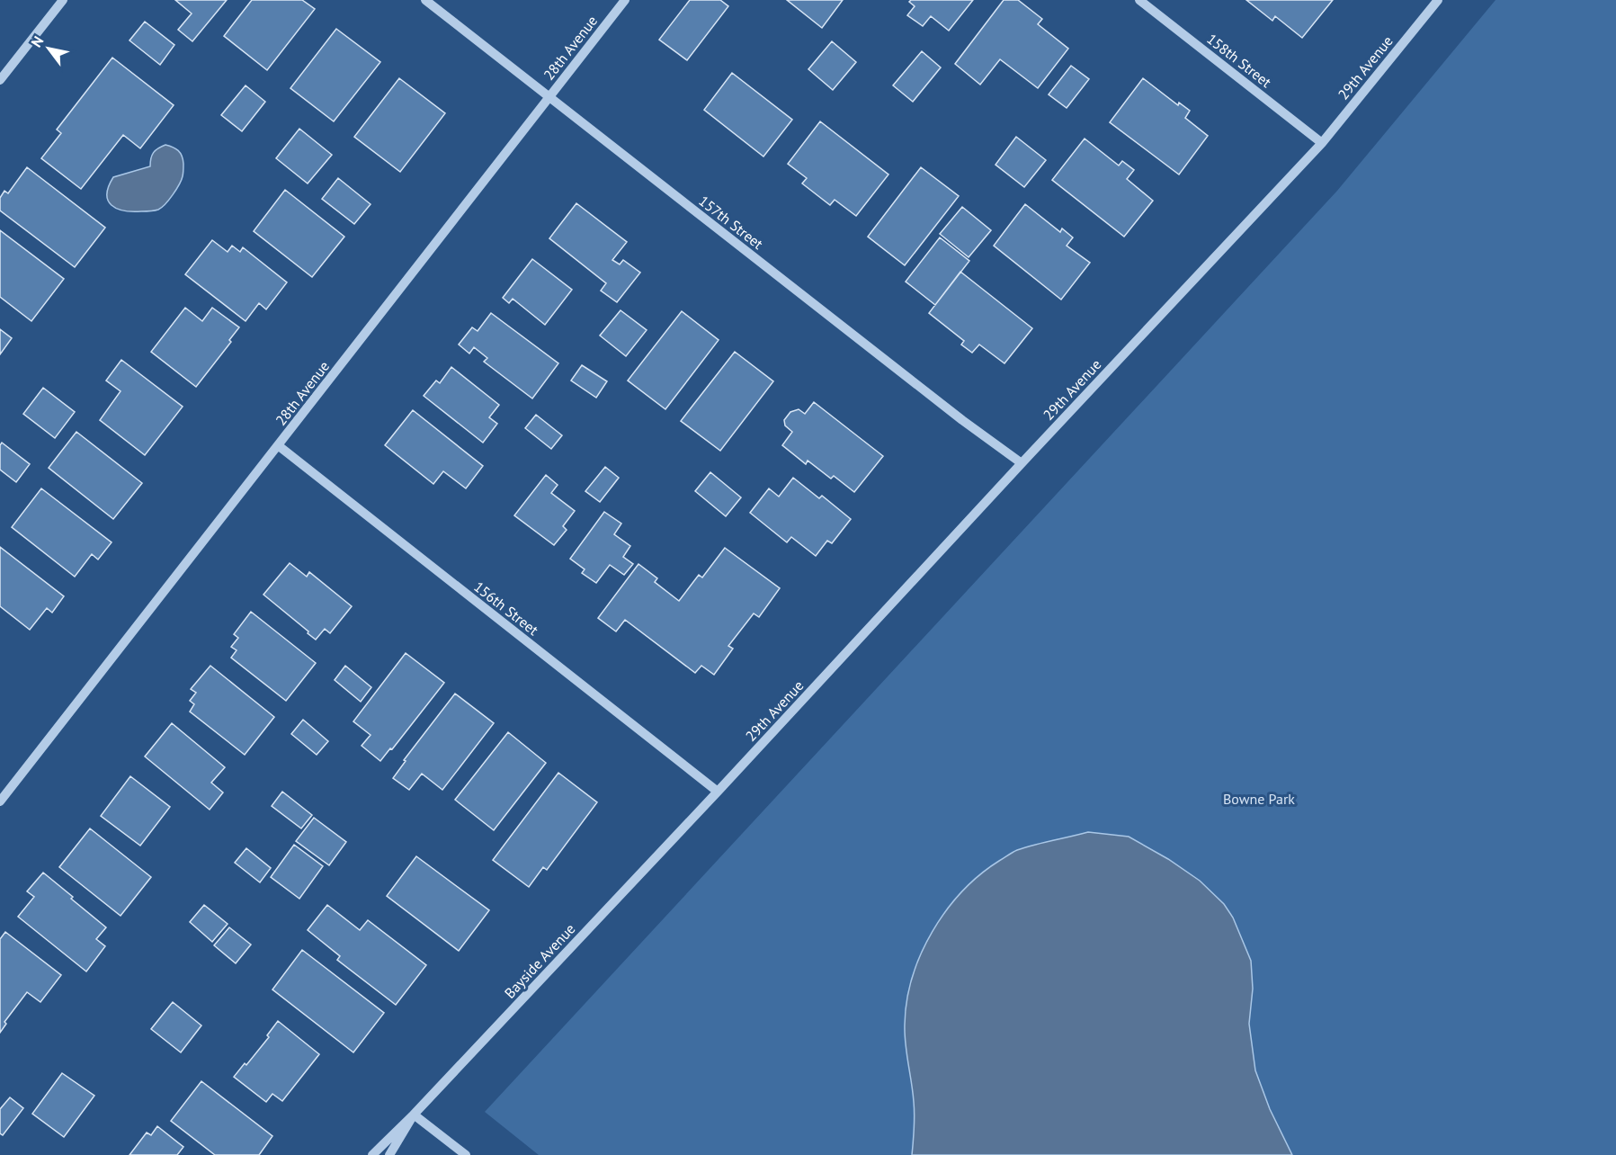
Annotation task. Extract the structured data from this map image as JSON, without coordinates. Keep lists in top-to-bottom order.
{
  "streets": {
    "street": [
      "28th Avenue",
      "158th Street",
      "29th Avenue",
      "157th Street",
      "156th Street",
      "Bayside Avenue"
    ]
  },
  "crossings": [
    ["28th Avenue", "157th Street"],
    ["28th Avenue", "156th Street"],
    ["158th Street", "29th Avenue"],
    ["29th Avenue", "157th Street"],
    ["29th Avenue", "156th Street"],
    ["29th Avenue", "Bayside Avenue"],
    ["156th Street", "Bayside Avenue"]
  ],
  "parks": ["Bowne Park"],
  "north": "top left"
}
